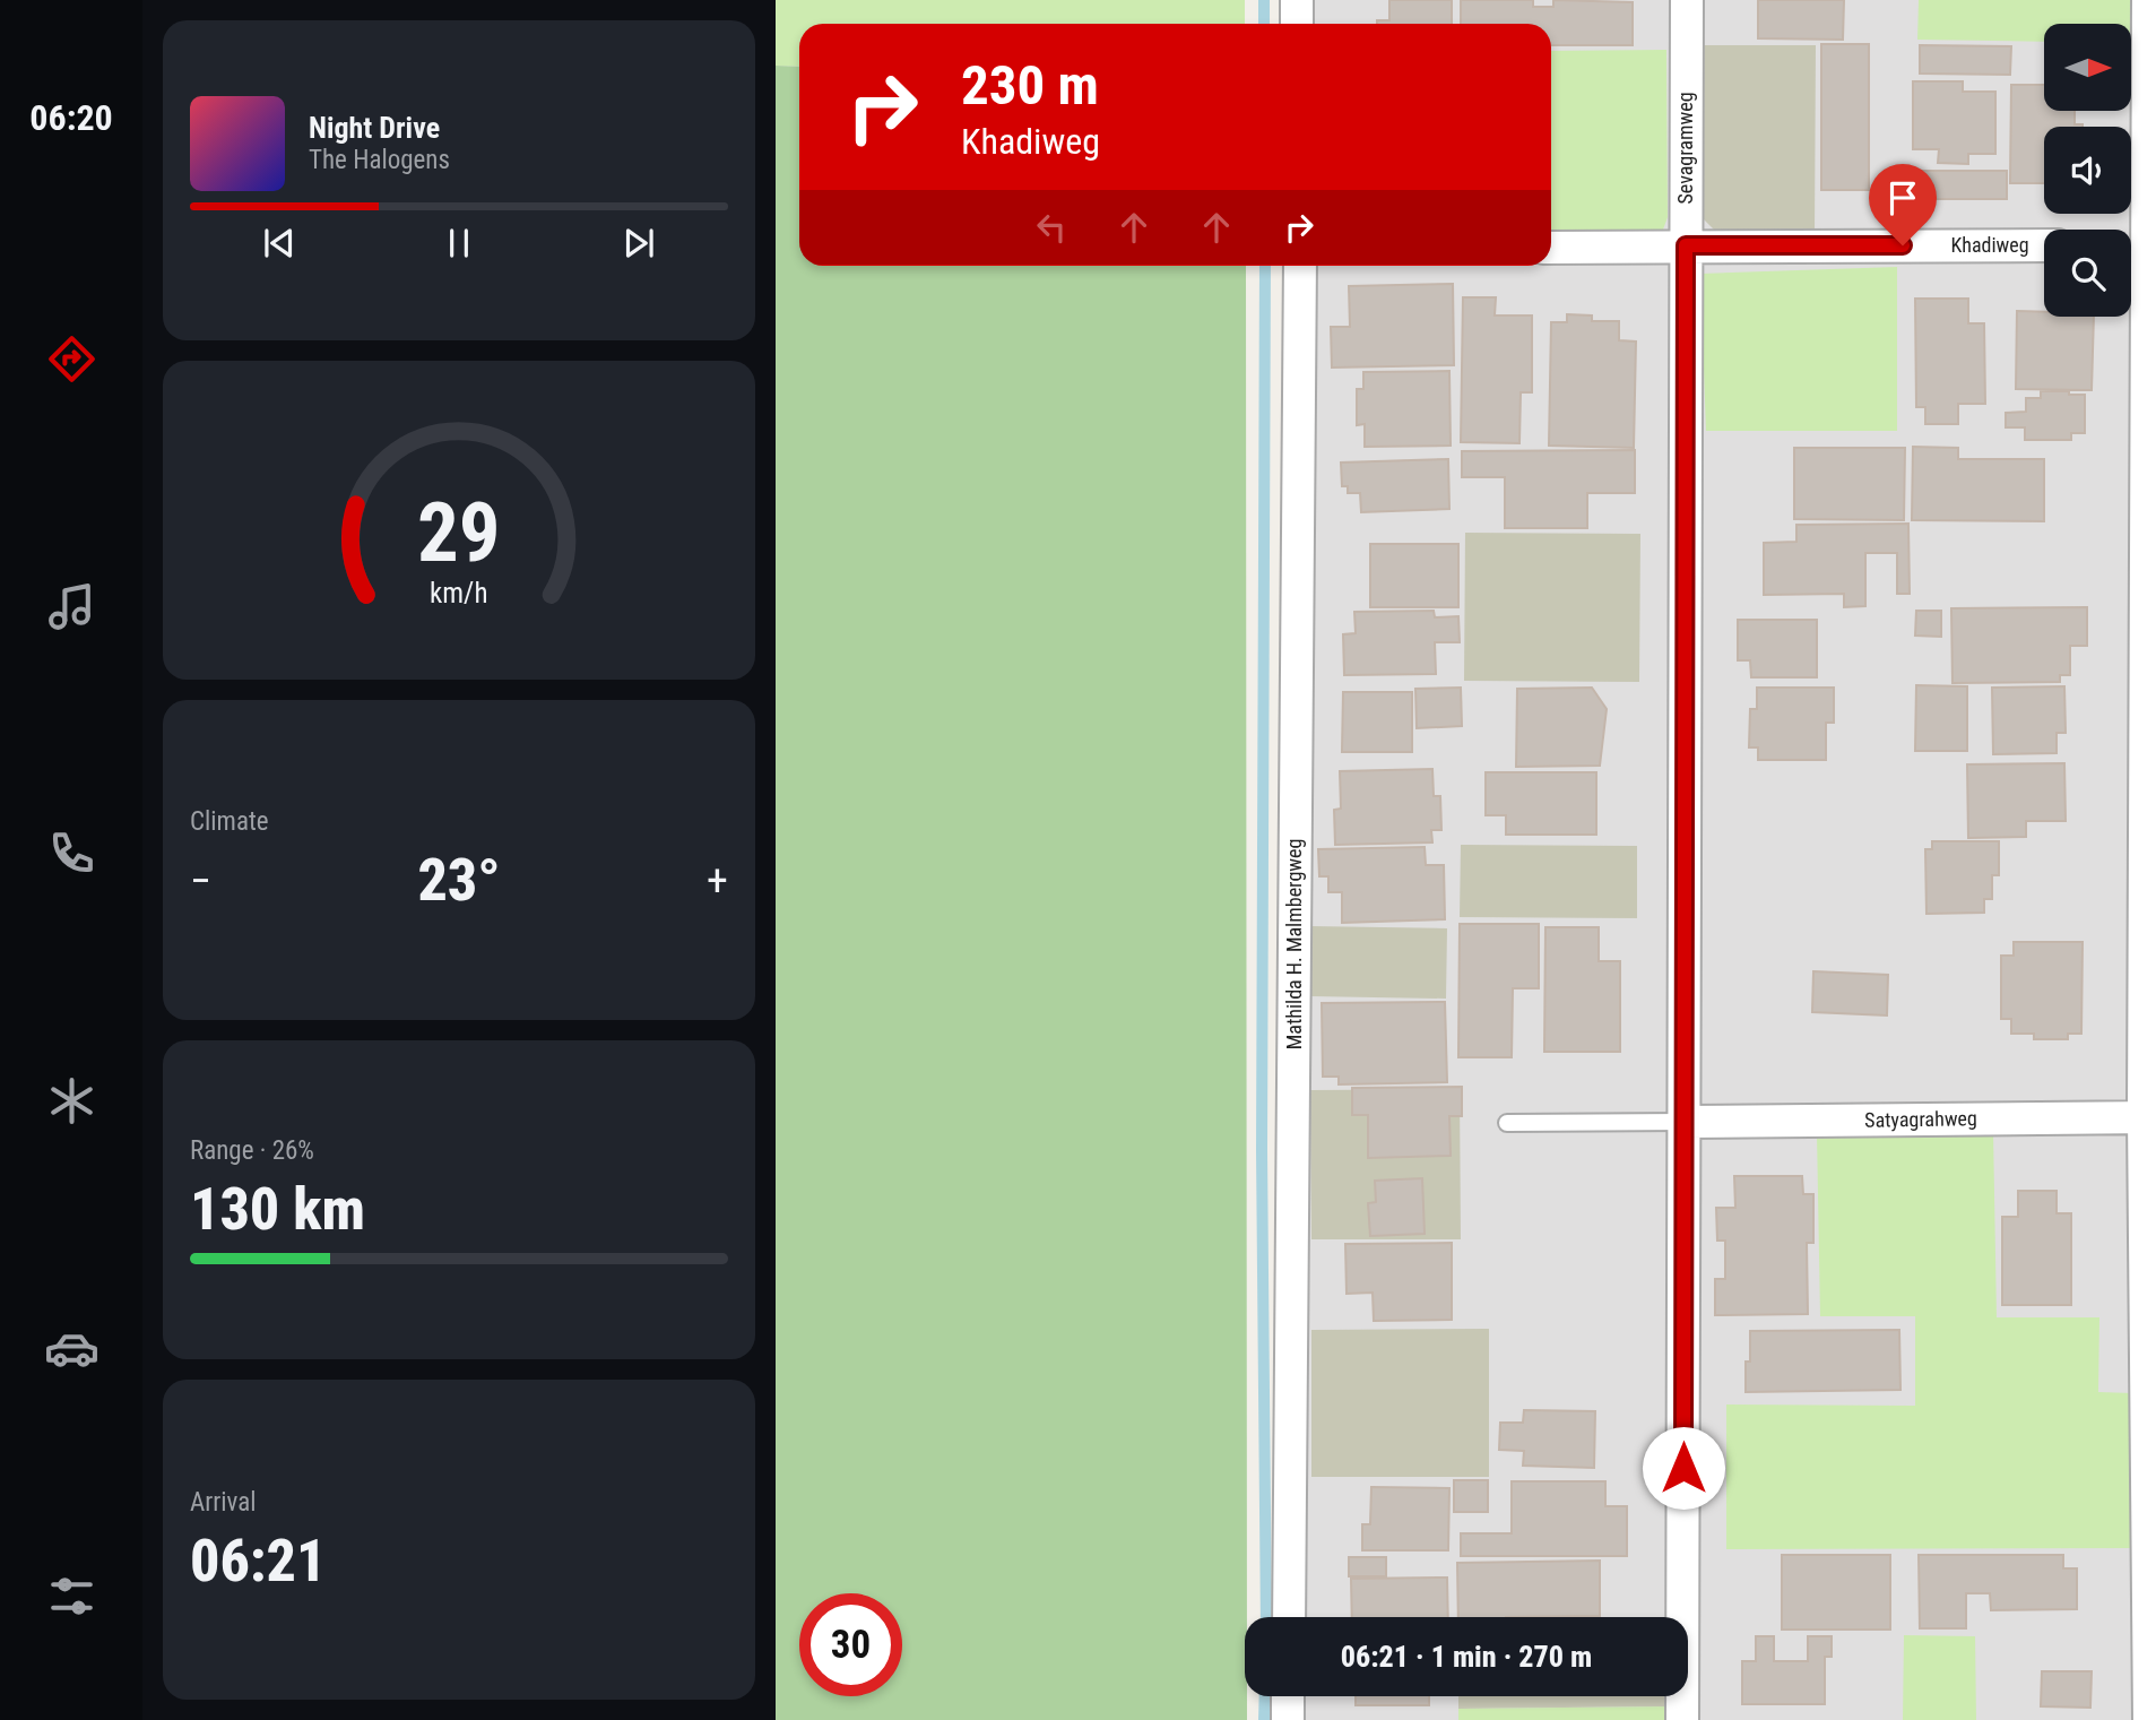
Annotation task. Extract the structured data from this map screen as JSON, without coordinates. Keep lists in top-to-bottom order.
{
  "streets": {
    "street": [
      "Sevagramweg",
      "Khadiweg",
      "Mathilda H. Malmbergweg",
      "Satyagrahweg"
    ]
  },
  "crossings": [
    ["Sevagramweg", "Khadiweg"],
    ["Sevagramweg", "Satyagrahweg"]
  ],
  "north": "right",
  "page": {
    "tabs": "06:20",
    "turn": ["230 m", "Khadiweg"],
    "song": ["Night Drive", "The Halogens"],
    "tile": [
      "Climate",
      ["Range · 26%", "130 km"],
      ["Arrival", "06:21"]
    ],
    "heat": ["−", "23°", "+"],
    "limit": "30",
    "trip": "06:21 · 1 min · 270 m",
    "gauge": ["29", "km/h"]
  }
}
